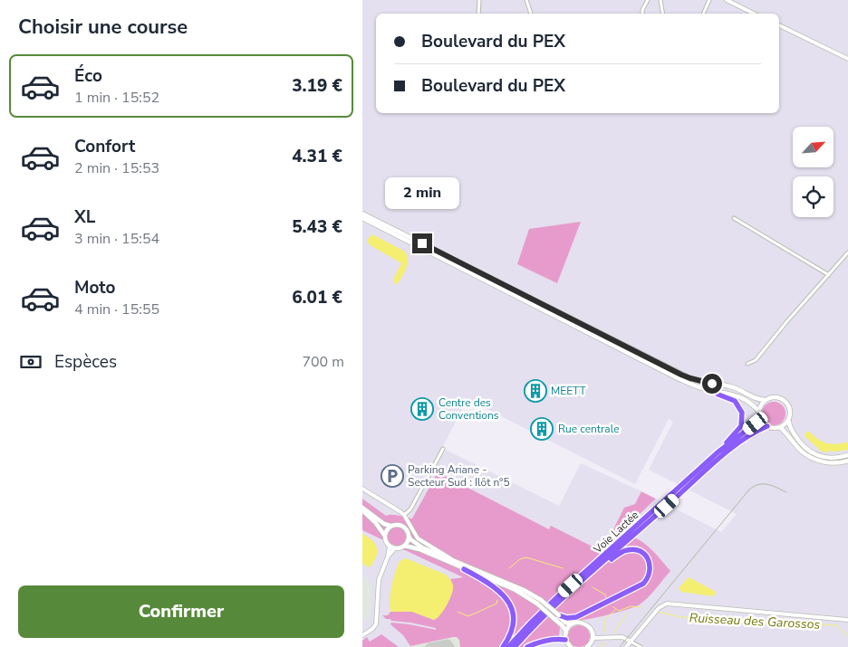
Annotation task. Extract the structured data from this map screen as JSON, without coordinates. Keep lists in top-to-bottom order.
{
  "streets": {
    "highway": ["Voie Lactée"]
  },
  "water": ["Ruisseau des Garossos"],
  "places": {
    "building": ["MEETT", "Centre des Conventions", "Rue centrale"],
    "parking": ["Parking Ariane - Secteur Sud : Ilôt n°5"]
  },
  "north": "top right",
  "page": {
    "heading": "Choisir une course",
    "banner": ["Boulevard du PEX", "Boulevard du PEX"],
    "list": [
      {
        "name": "Éco",
        "note": "1 min · 15:52",
        "value": "3.19 €"
      },
      {
        "name": "Confort",
        "note": "2 min · 15:53",
        "value": "4.31 €"
      },
      {
        "name": "XL",
        "note": "3 min · 15:54",
        "value": "5.43 €"
      },
      {
        "name": "Moto",
        "note": "4 min · 15:55",
        "value": "6.01 €"
      }
    ],
    "bubble": "2 min",
    "pay": ["Espèces", "700 m"],
    "buttons": "Confirmer"
  }
}
